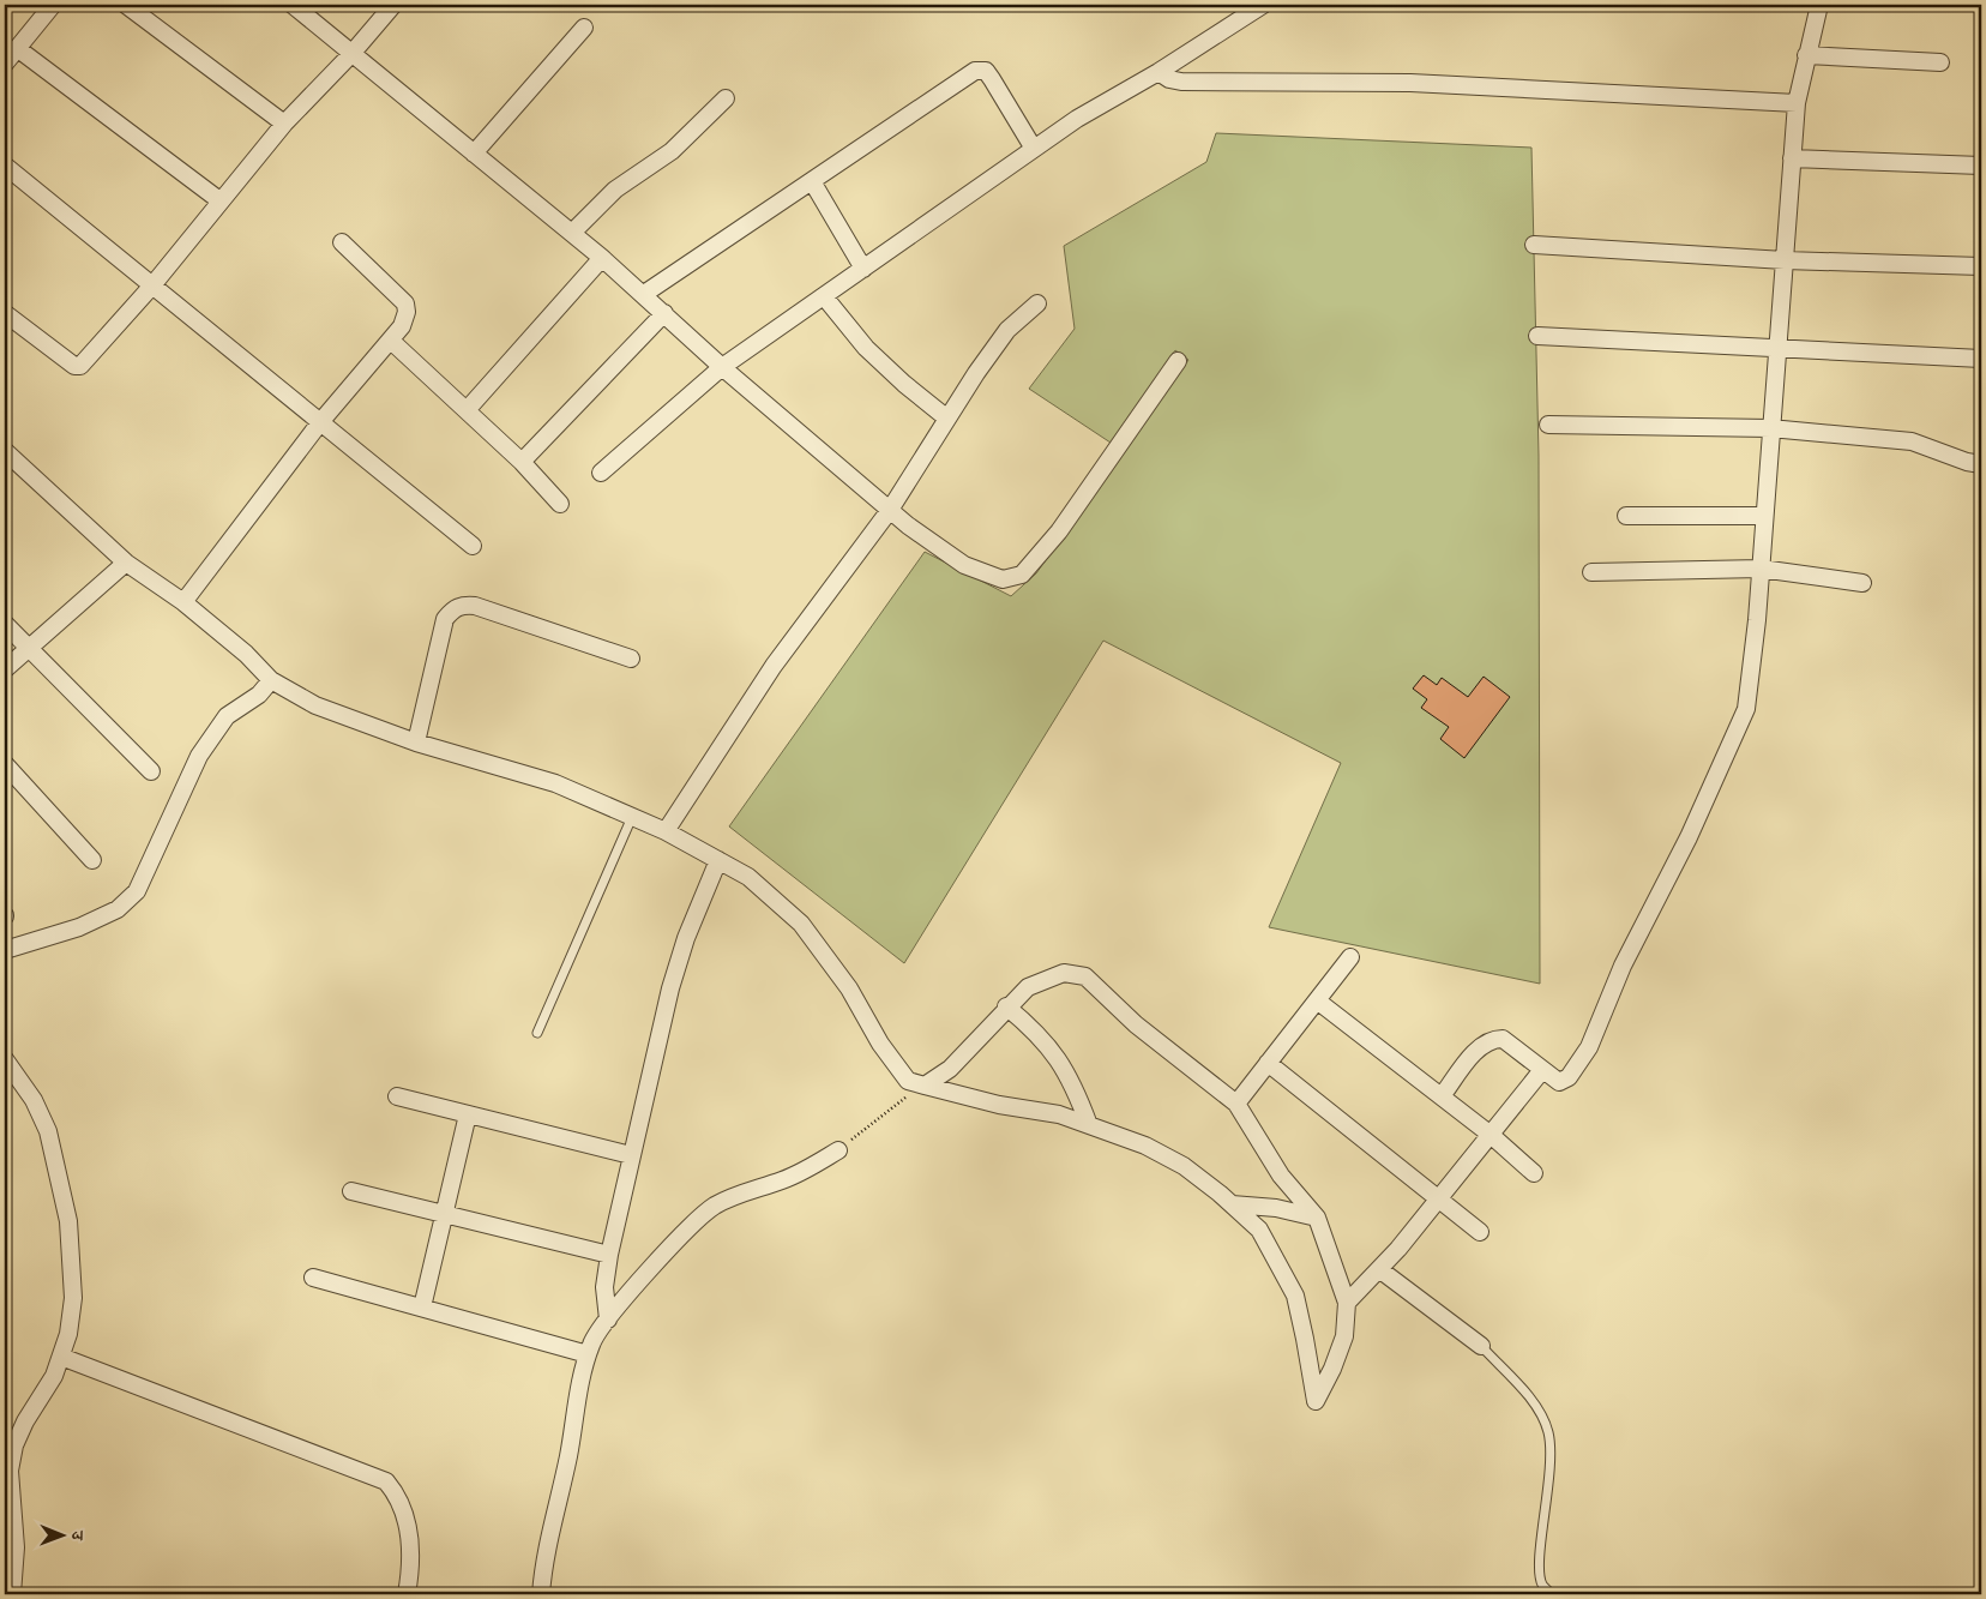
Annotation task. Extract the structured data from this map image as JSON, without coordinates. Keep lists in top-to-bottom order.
{
  "north": "right"
}
